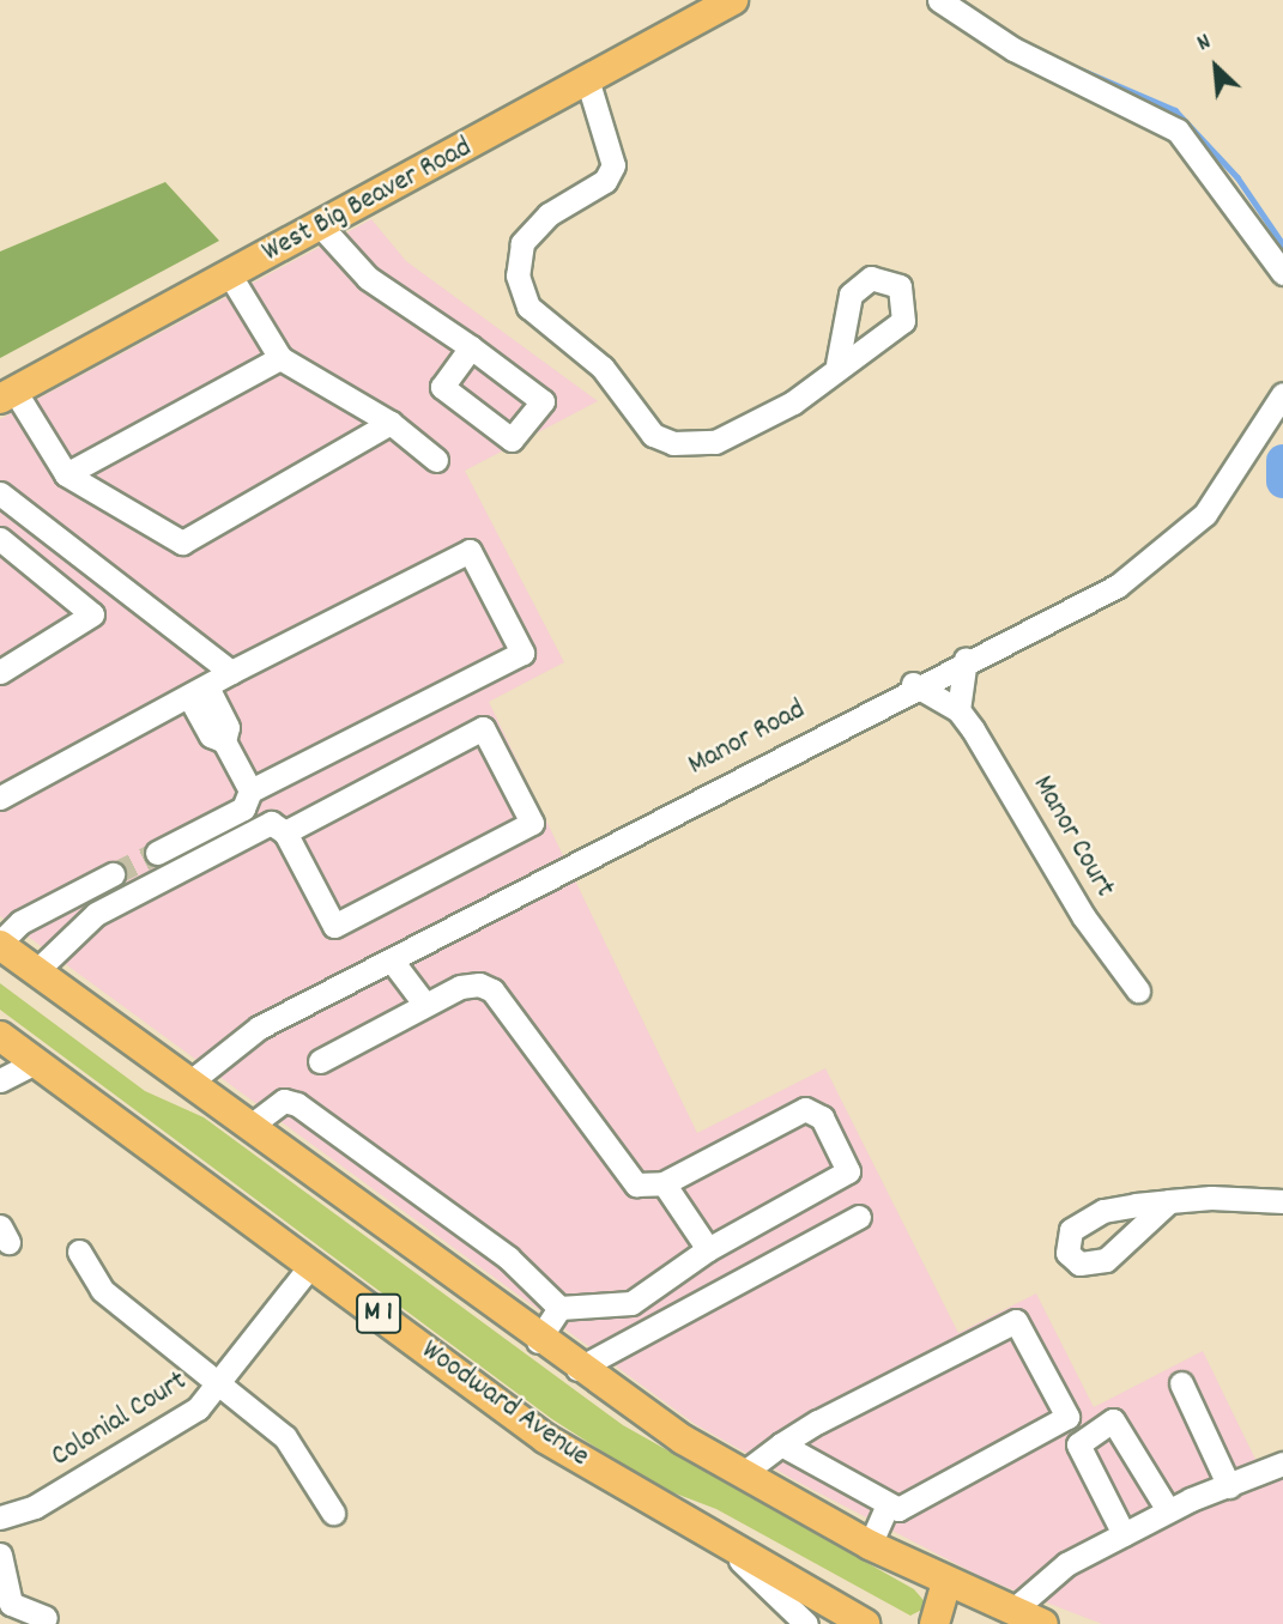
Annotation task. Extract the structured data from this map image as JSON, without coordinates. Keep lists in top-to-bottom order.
{
  "streets": {
    "main road": ["West Big Beaver Road", "M 1", "Woodward Avenue"],
    "street": ["Manor Road", "Manor Court", "Colonial Court"]
  },
  "crossings": [
    ["Manor Road", "Manor Court"],
    ["Manor Road", "M 1"],
    ["Woodward Avenue", "Colonial Court"]
  ],
  "north": "top left"
}
